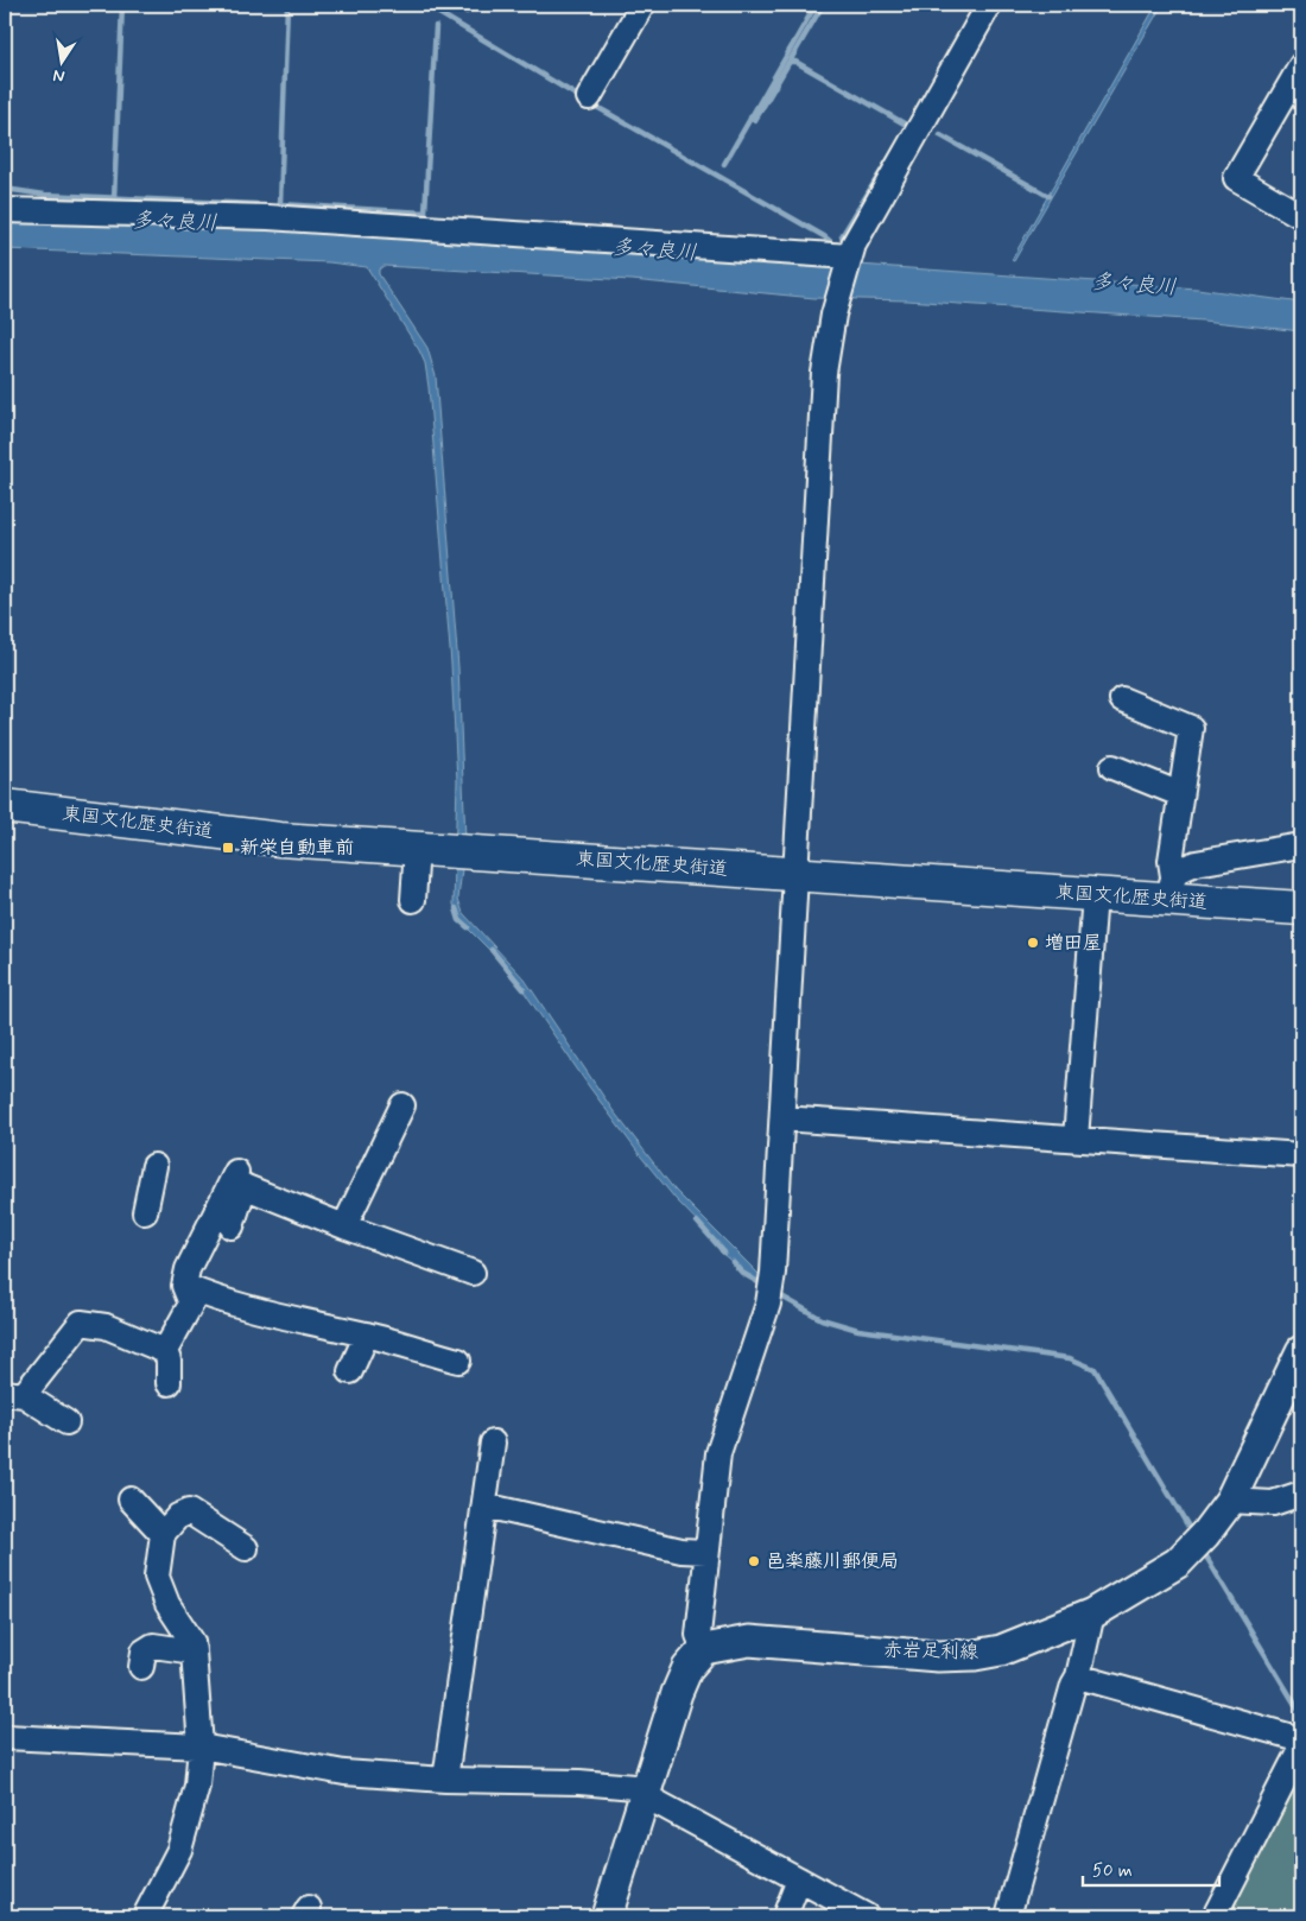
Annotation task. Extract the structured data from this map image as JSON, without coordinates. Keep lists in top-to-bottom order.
{
  "streets": {
    "highway": ["東国文化歴史街道"],
    "main road": ["赤岩足利線"]
  },
  "water": ["多々良川"],
  "places": {
    "transit": ["新栄自動車前"],
    "other": ["増田屋", "邑楽藤川郵便局"]
  },
  "scale_bar": "50 m",
  "north": "bottom"
}
